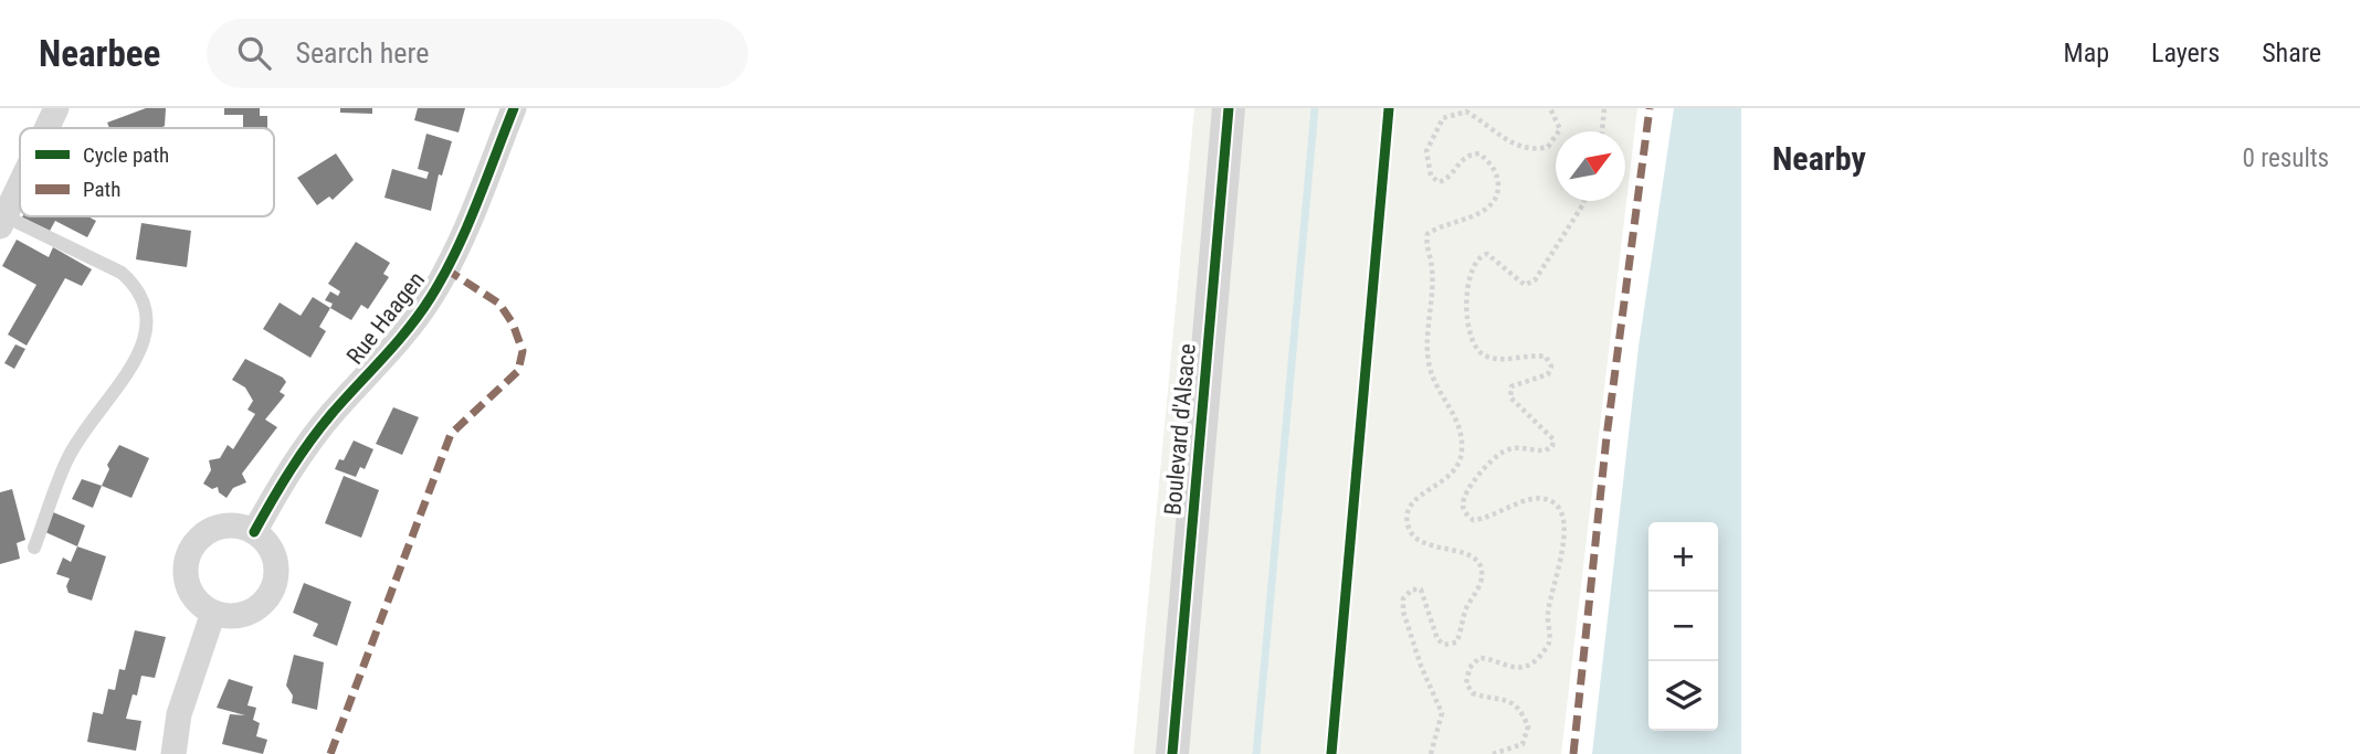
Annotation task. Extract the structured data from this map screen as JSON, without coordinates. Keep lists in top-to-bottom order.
{
  "streets": {
    "street": ["Rue Haagen", "Boulevard d'Alsace"]
  },
  "legend": ["Cycle path", "Path"],
  "north": "top right",
  "page": {
    "header": "Nearbee",
    "search": "Search here",
    "nav": ["Map", "Layers", "Share"],
    "heading": ["Nearby", "0 results"],
    "map_buttons": ["+", "−"]
  }
}
